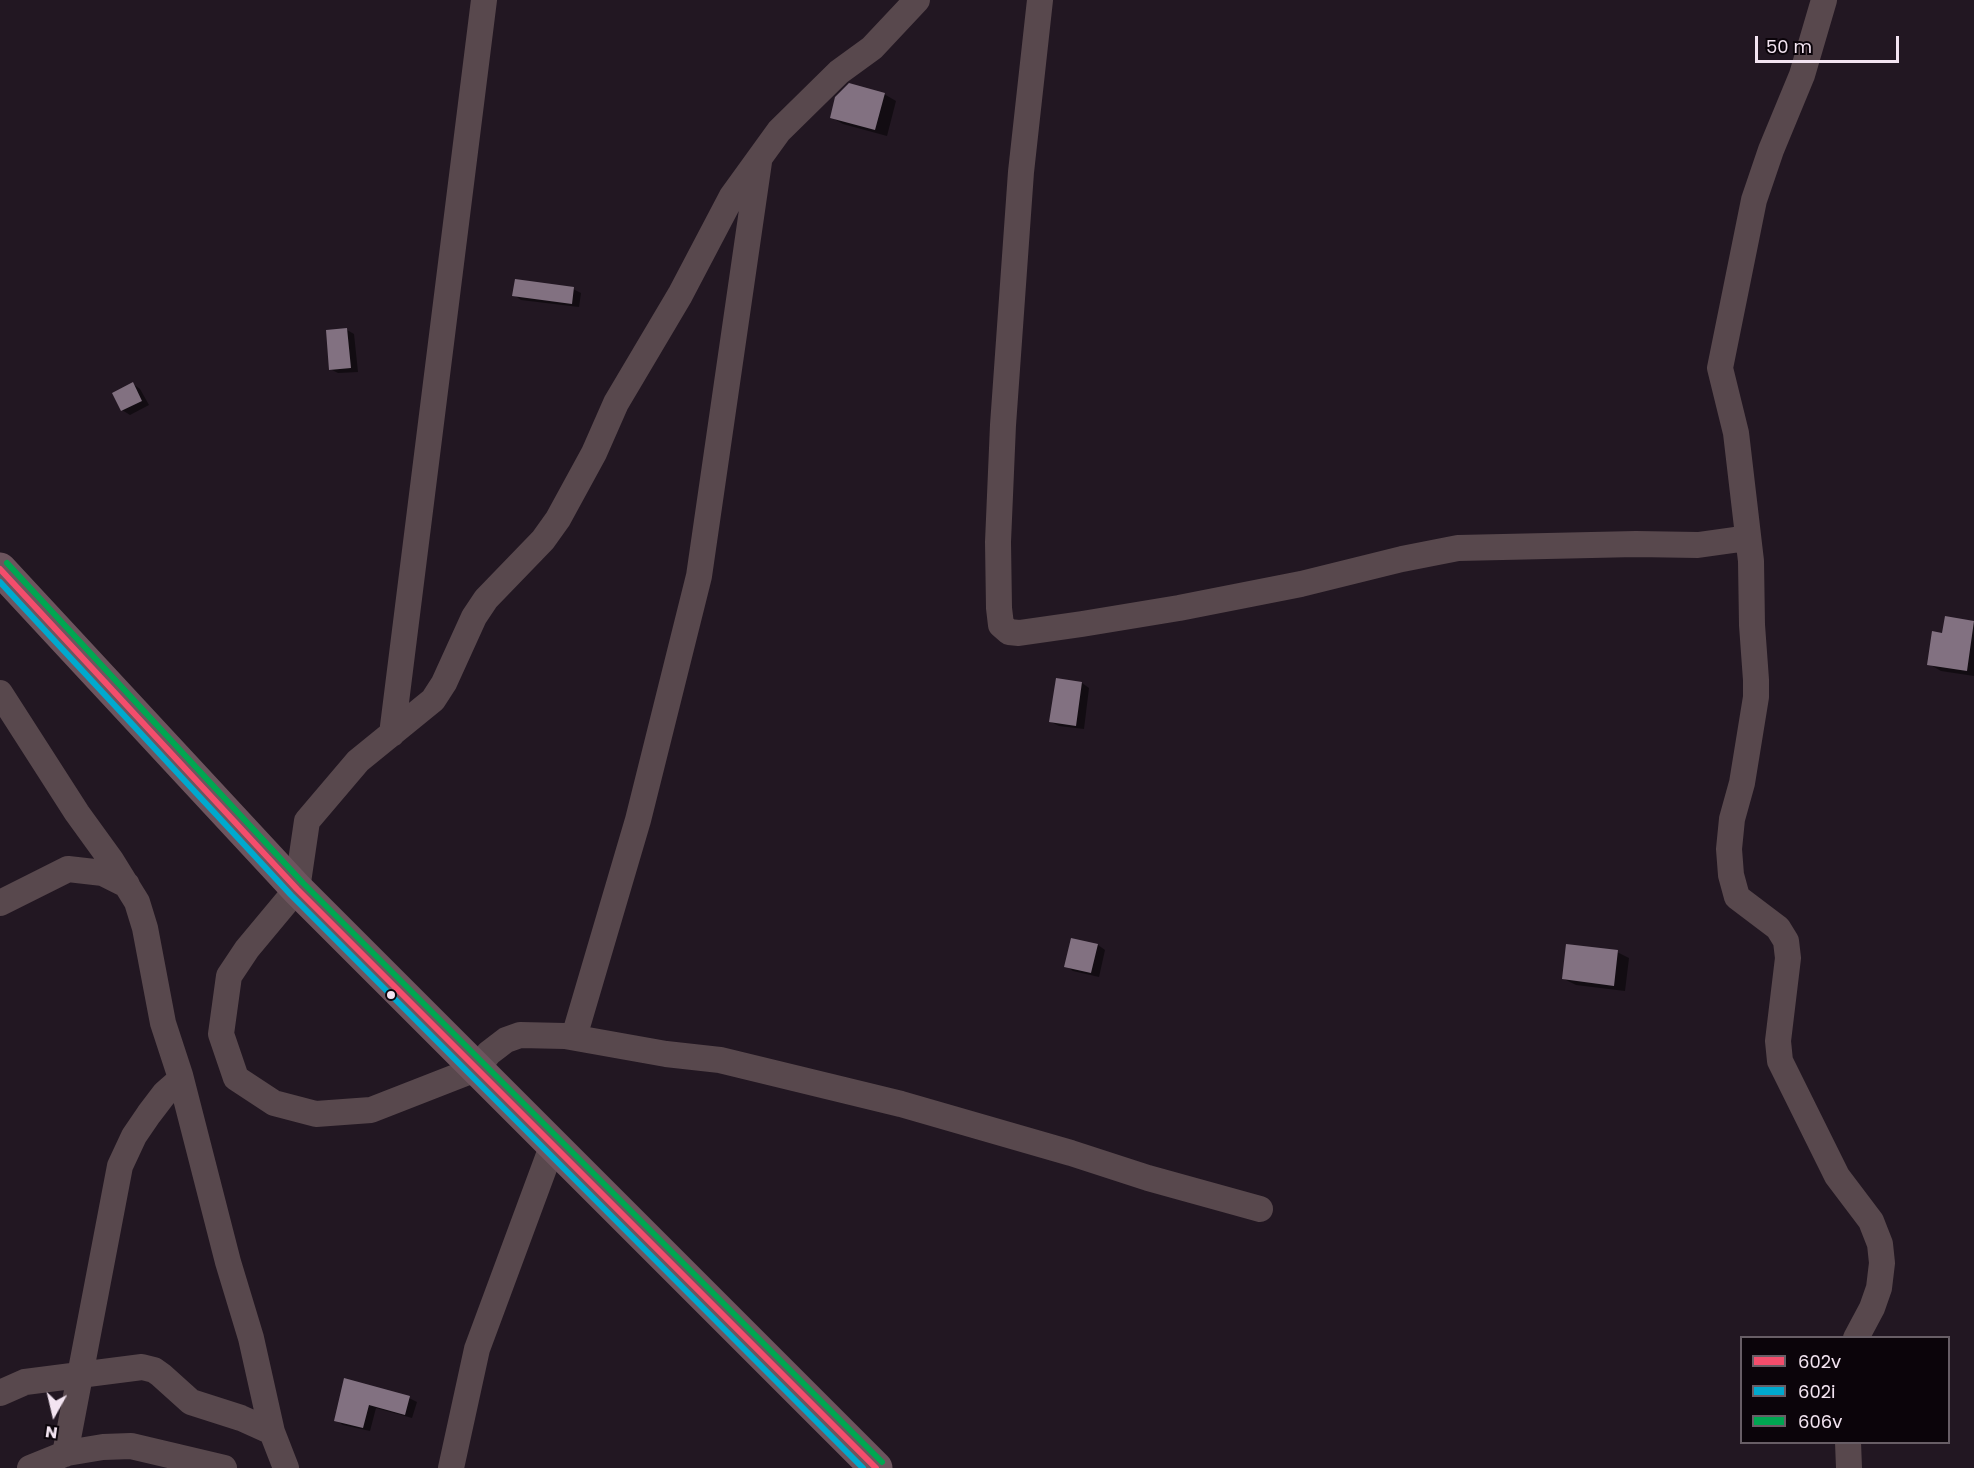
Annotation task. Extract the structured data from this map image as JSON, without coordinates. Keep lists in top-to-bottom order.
{
  "lines": ["transit line 606v", "transit line 602v", "transit line 602i"],
  "legend": ["602v", "602i", "606v"],
  "scale_bar": "50 m",
  "north": "bottom"
}
